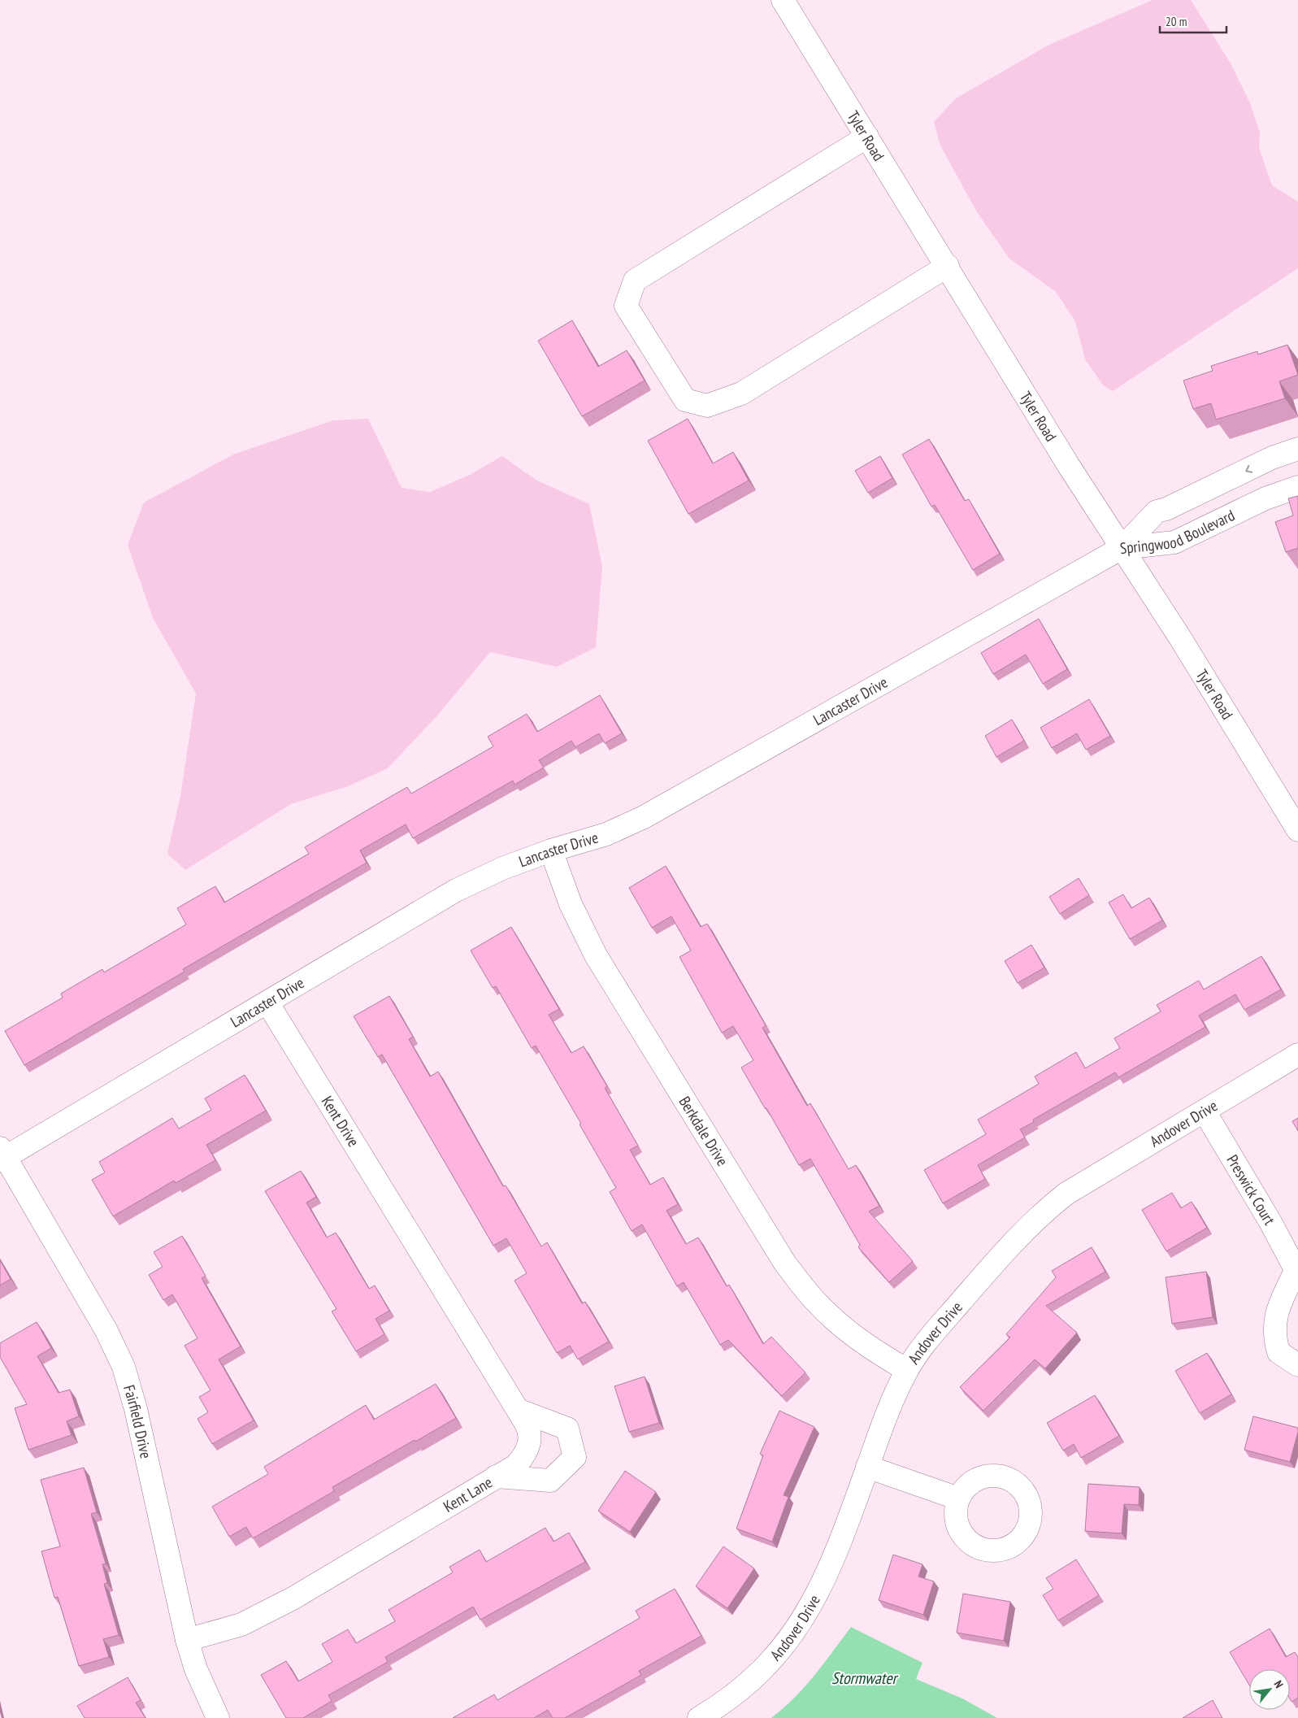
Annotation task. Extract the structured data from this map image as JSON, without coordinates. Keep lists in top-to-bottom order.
{
  "streets": {
    "street": [
      "Tyler Road",
      "Springwood Boulevard",
      "Lancaster Drive",
      "Kent Drive",
      "Andover Drive",
      "Berkdale Drive",
      "Preswick Court",
      "Fairfield Drive",
      "Kent Lane"
    ]
  },
  "crossings": [
    ["Tyler Road", "Springwood Boulevard"],
    ["Tyler Road", "Lancaster Drive"],
    ["Springwood Boulevard", "Lancaster Drive"],
    ["Lancaster Drive", "Kent Drive"],
    ["Lancaster Drive", "Berkdale Drive"],
    ["Lancaster Drive", "Fairfield Drive"],
    ["Kent Drive", "Kent Lane"],
    ["Andover Drive", "Berkdale Drive"],
    ["Andover Drive", "Preswick Court"],
    ["Fairfield Drive", "Kent Lane"]
  ],
  "water": ["Stormwater"],
  "scale_bar": "20 m",
  "north": "top right"
}
